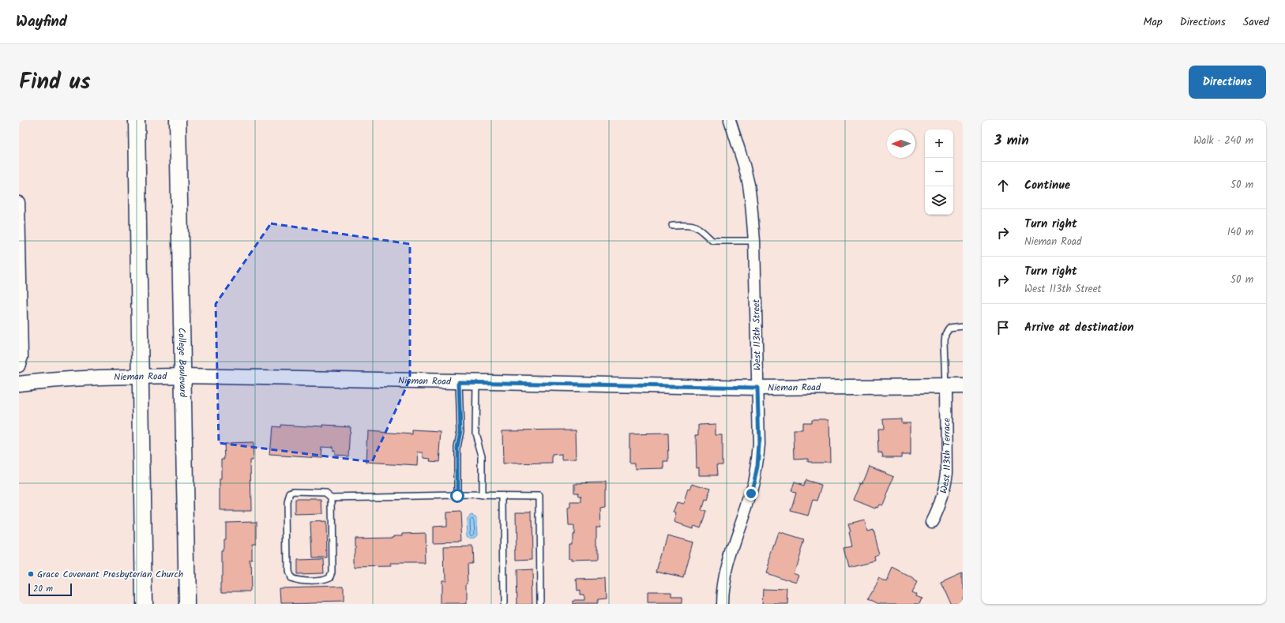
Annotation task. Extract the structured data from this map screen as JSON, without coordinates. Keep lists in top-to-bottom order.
{
  "streets": {
    "main road": ["College Boulevard"],
    "street": ["West 113th Street", "Nieman Road", "West 113th Terrace"]
  },
  "crossings": [
    ["West 113th Street", "Nieman Road"],
    ["College Boulevard", "Nieman Road"],
    ["Nieman Road", "West 113th Terrace"]
  ],
  "places": ["Grace Covenant Presbyterian Church"],
  "scale_bar": "20 m",
  "north": "left",
  "page": {
    "header": "Wayfind",
    "nav": ["Map", "Directions", "Saved"],
    "title": "Find us",
    "buttons": "Directions",
    "heading": ["3 min", "Walk · 240 m"],
    "map_buttons": ["+", "−"],
    "list": [
      ["Continue", "50 m"],
      ["Turn right", "Nieman Road", "140 m"],
      ["Turn right", "West 113th Street", "50 m"],
      "Arrive at destination"
    ],
    "scale": "20 m"
  }
}
